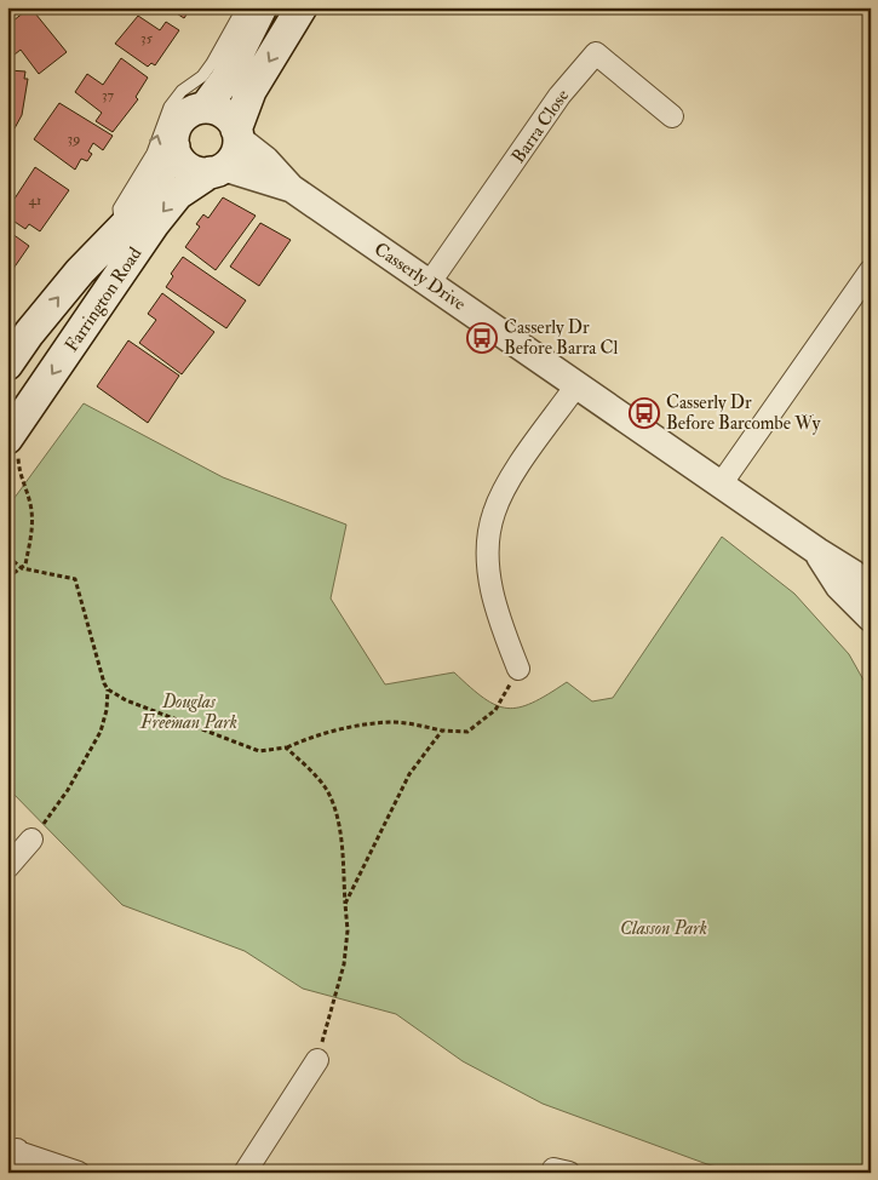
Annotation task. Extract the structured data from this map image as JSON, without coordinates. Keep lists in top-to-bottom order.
{
  "streets": {
    "main road": ["Farrington Road"],
    "street": ["Barra Close", "Casserly Drive"]
  },
  "crossings": [
    ["Barra Close", "Casserly Drive"],
    ["Casserly Drive", "Farrington Road"]
  ],
  "parks": ["Douglas Freeman Park", "Classon Park"],
  "places": {
    "bus stop": ["Casserly Dr Before Barra Cl", "Casserly Dr Before Barcombe Wy"]
  },
  "house_numbers": [
    "35",
    "37",
    "39",
    "41"
  ]
}
